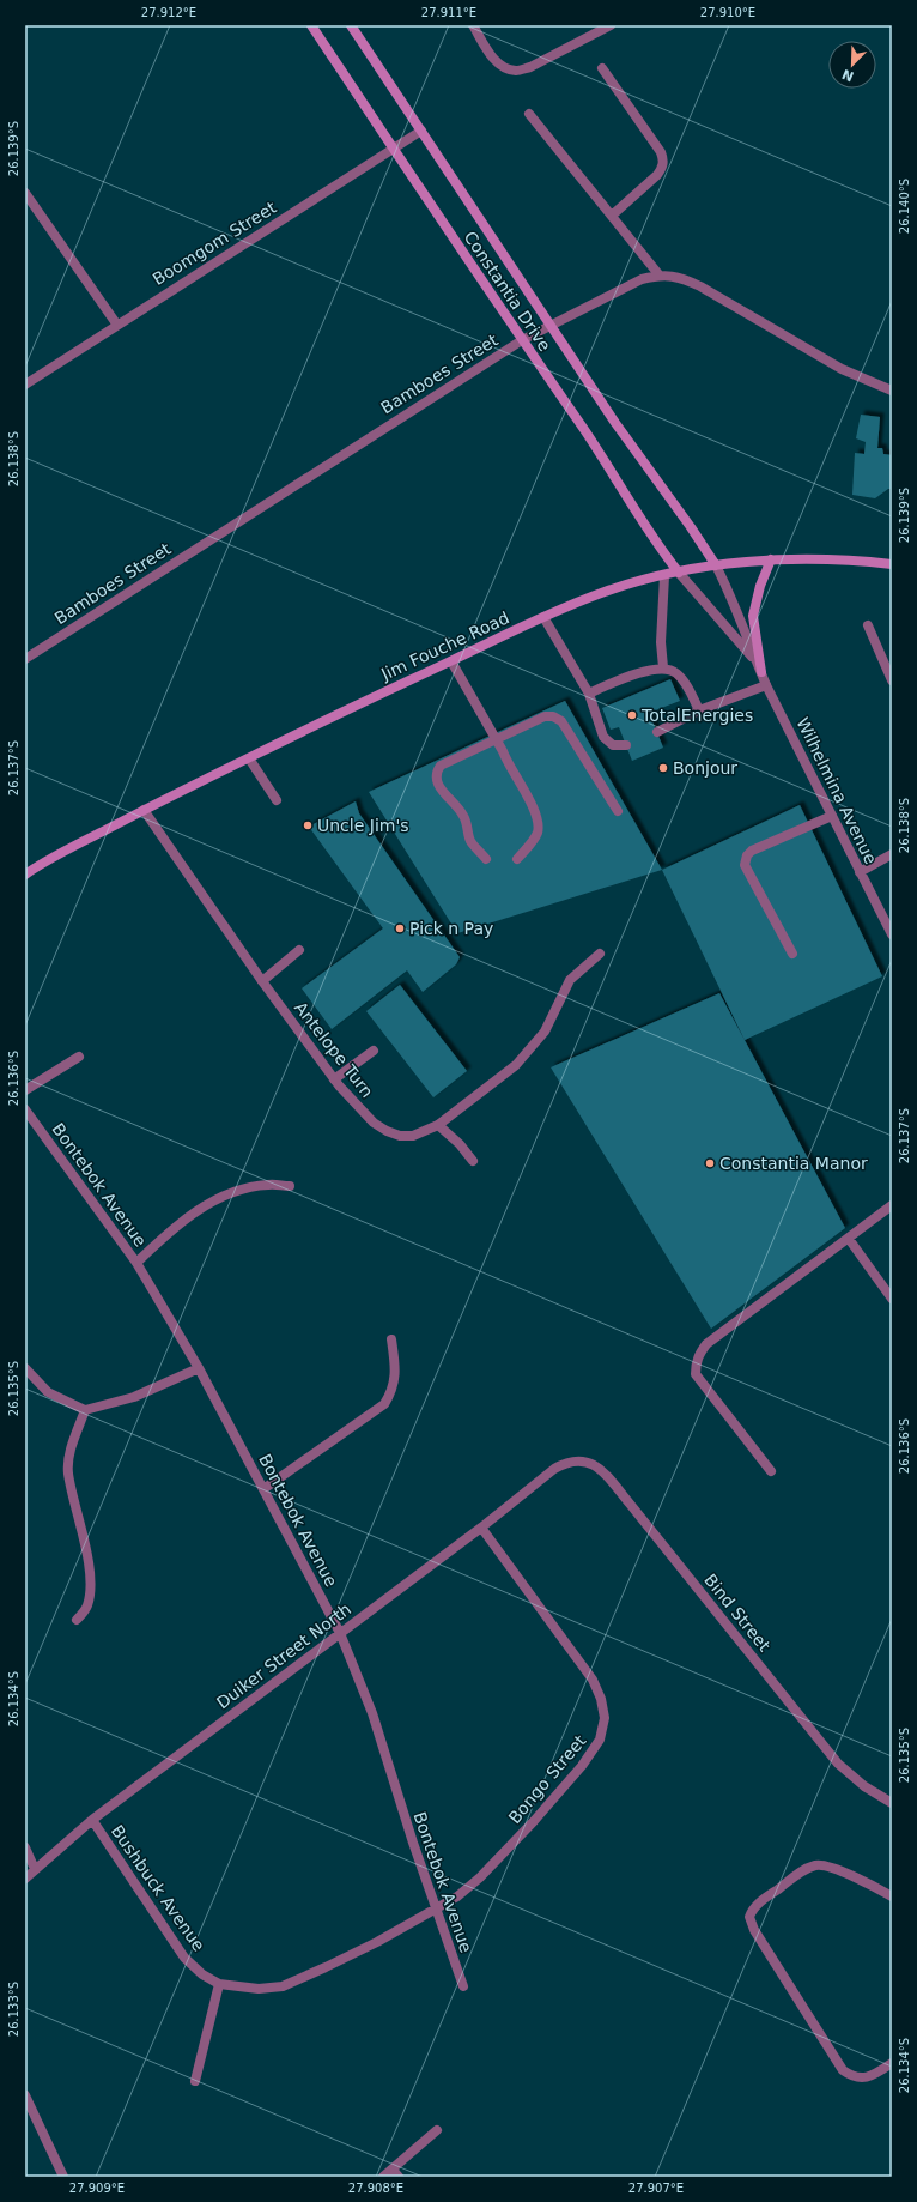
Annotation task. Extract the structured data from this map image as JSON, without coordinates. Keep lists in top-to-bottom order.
{
  "streets": {
    "street": [
      "Boomgom Street",
      "Constantia Drive",
      "Bamboes Street",
      "Jim Fouche Road",
      "Wilhelmina Avenue",
      "Antelope Turn",
      "Bontebok Avenue",
      "Bind Street",
      "Duiker Street North",
      "Bongo Street",
      "Bushbuck Avenue"
    ]
  },
  "crossings": [
    ["Boomgom Street", "Constantia Drive"],
    ["Constantia Drive", "Bamboes Street"],
    ["Constantia Drive", "Jim Fouche Road"],
    ["Constantia Drive", "Wilhelmina Avenue"],
    ["Jim Fouche Road", "Wilhelmina Avenue"],
    ["Jim Fouche Road", "Antelope Turn"],
    ["Bontebok Avenue", "Duiker Street North"],
    ["Bontebok Avenue", "Bongo Street"],
    ["Bontebok Avenue", "Bushbuck Avenue"],
    ["Bind Street", "Duiker Street North"],
    ["Duiker Street North", "Bongo Street"],
    ["Duiker Street North", "Bushbuck Avenue"],
    ["Bongo Street", "Bushbuck Avenue"]
  ],
  "places": [
    "TotalEnergies",
    "Bonjour",
    "Uncle Jim's",
    "Pick n Pay",
    "Constantia Manor"
  ],
  "north": "bottom left",
  "coordinates": [
    "27.912°E",
    "27.911°E",
    "27.910°E",
    "26.139°S",
    "26.140°S",
    "26.138°S",
    "26.137°S",
    "26.136°S",
    "26.135°S",
    "26.134°S",
    "26.133°S",
    "27.909°E",
    "27.908°E",
    "27.907°E"
  ]
}
